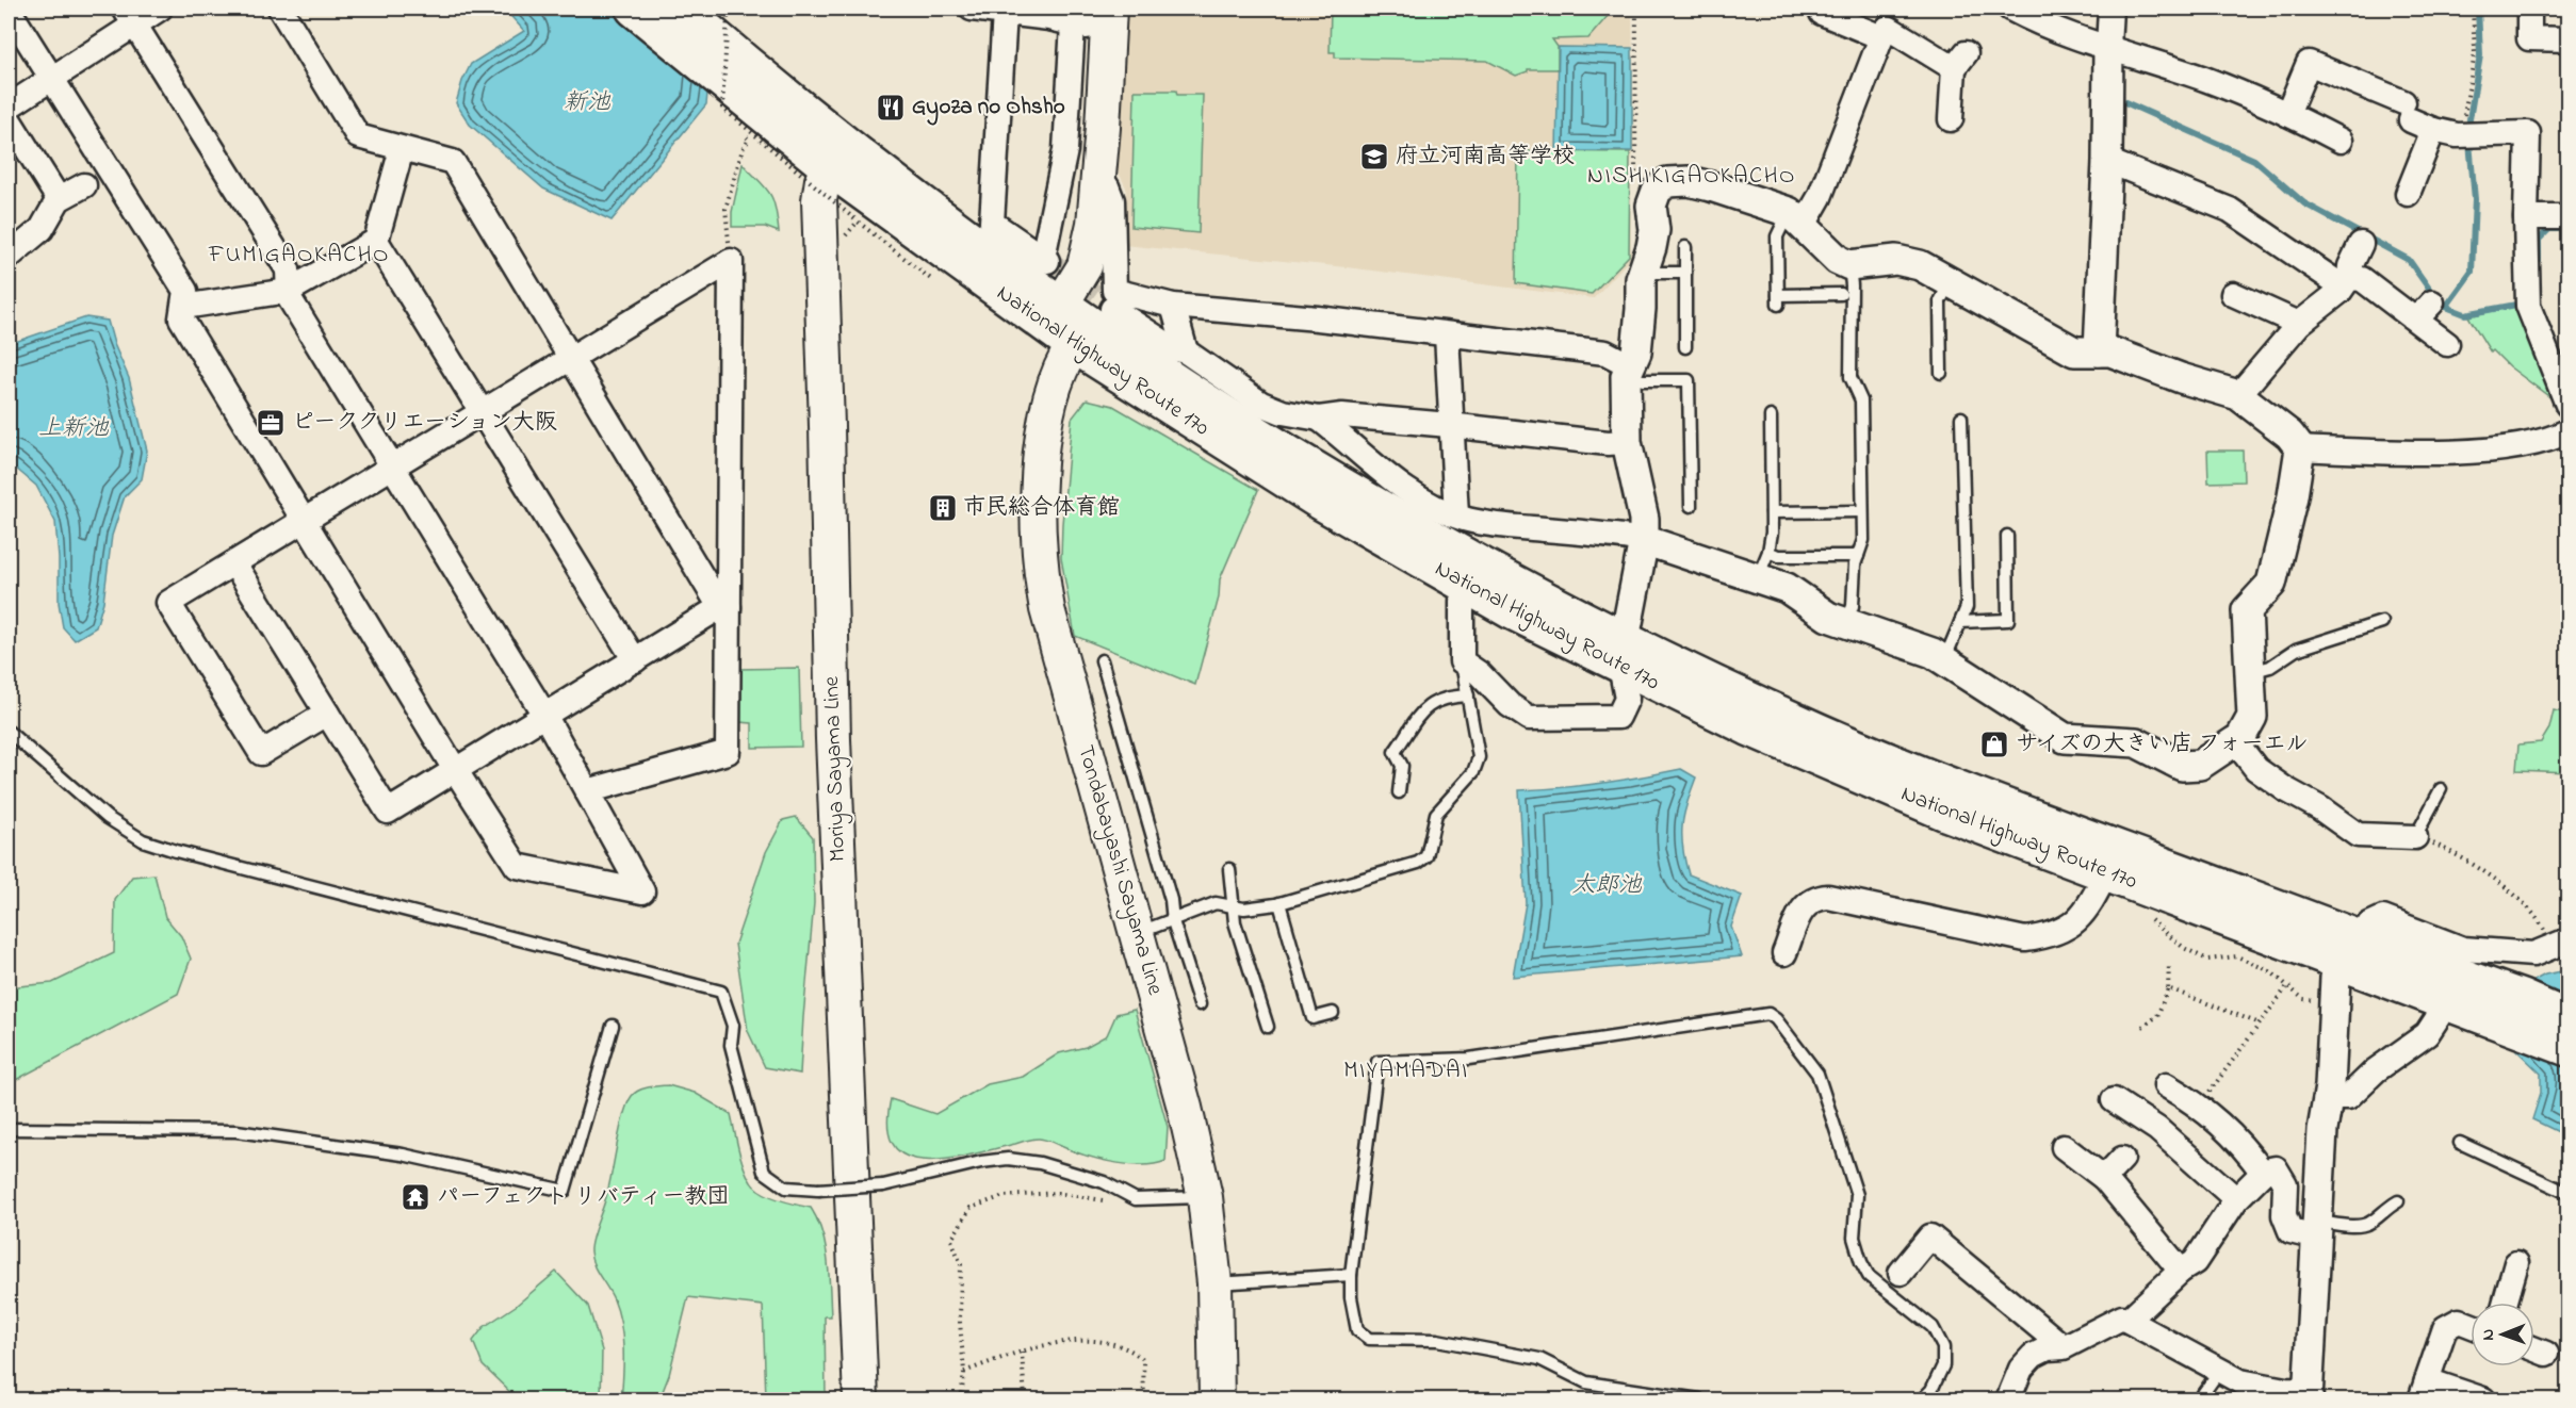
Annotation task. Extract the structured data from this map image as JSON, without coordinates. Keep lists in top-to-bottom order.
{
  "streets": {
    "highway": ["National Highway Route 170"],
    "main road": ["Moriya Sayama Line", "Tondabayashi Sayama Line"]
  },
  "crossings": [
    ["National Highway Route 170", "Moriya Sayama Line"],
    ["National Highway Route 170", "Tondabayashi Sayama Line"]
  ],
  "districts": ["NISHIKIGAOKACHO", "FUMIGAOKACHO", "MIYAMADAI"],
  "water": ["新池", "上新池", "太郎池"],
  "places": {
    "restaurant": ["Gyoza no Ohsho"],
    "school or university": ["府立河南高等学校"],
    "office": ["ピーククリエーション大阪"],
    "building": ["市民総合体育館"],
    "shop": ["サイズの大きい店 フォーエル"],
    "temple": ["パーフェクト リバティー教団"]
  },
  "north": "left"
}
